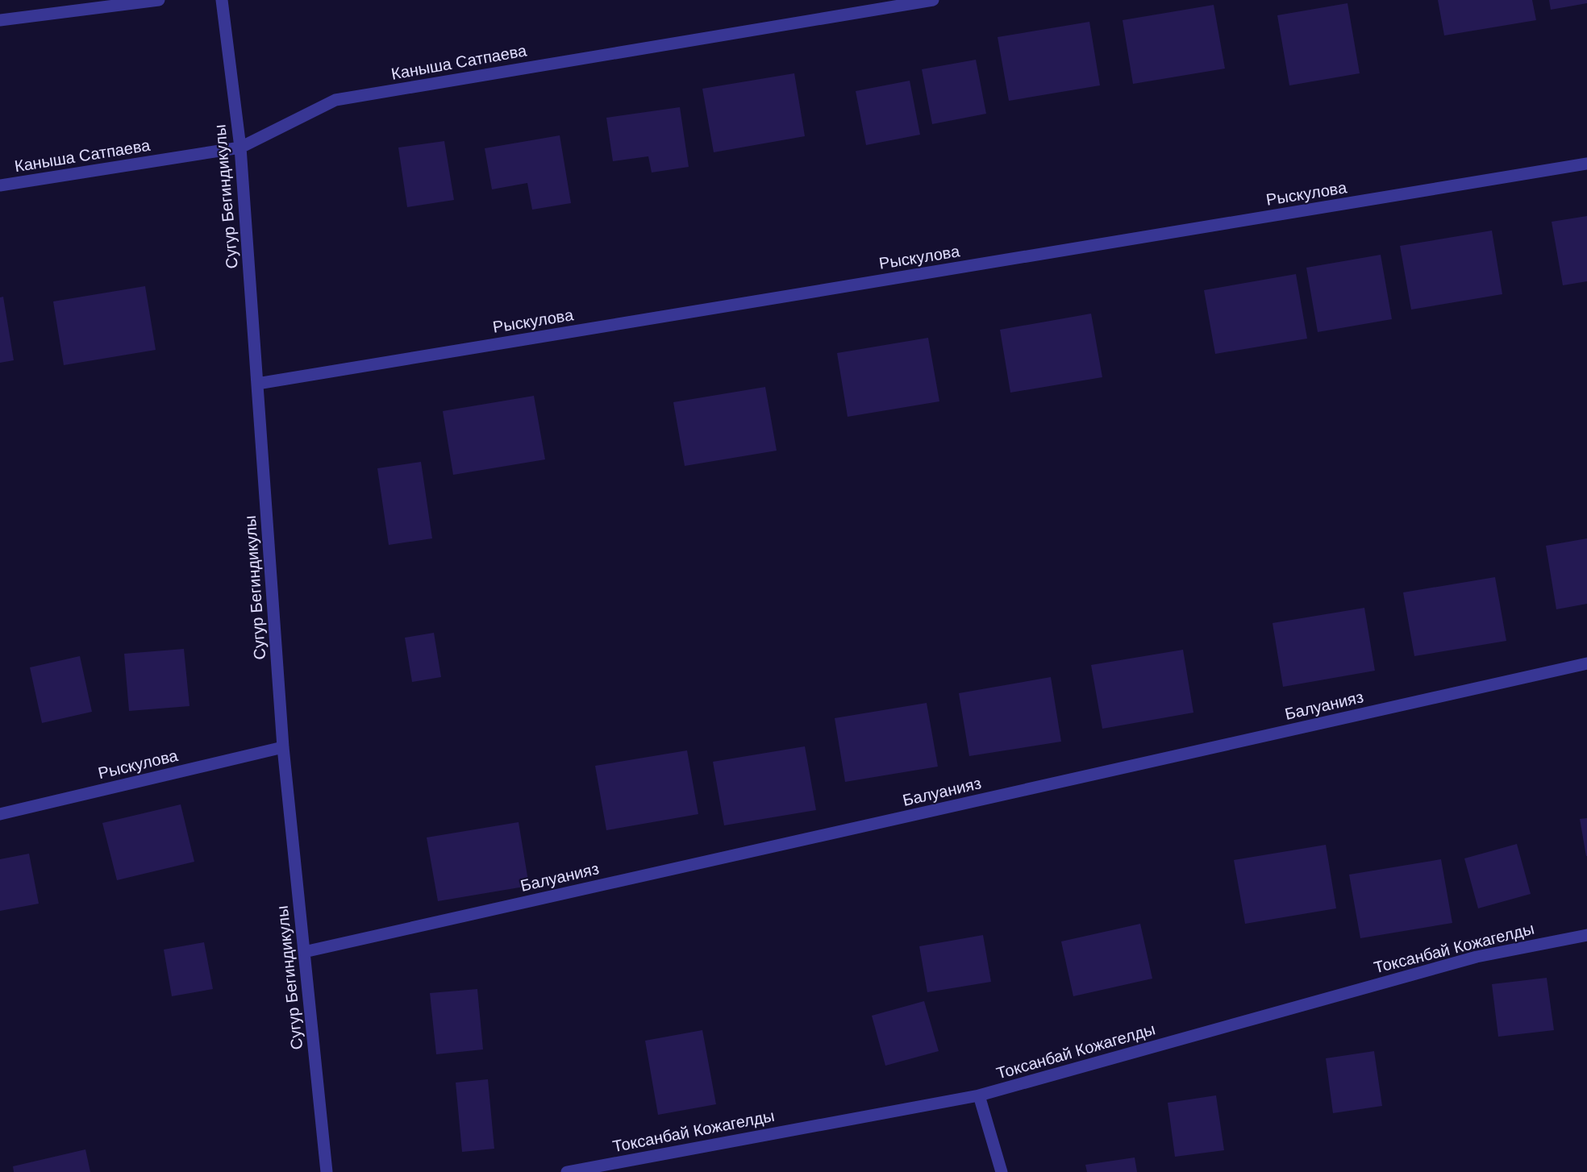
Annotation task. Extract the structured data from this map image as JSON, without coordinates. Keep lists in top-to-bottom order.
{
  "streets": {
    "street": [
      "Каныша Сатпаева",
      "Рыскулова",
      "Сугур Бегиндикулы",
      "Балуанияз",
      "Токсанбай Кожагелды"
    ]
  },
  "crossings": [
    ["Каныша Сатпаева", "Сугур Бегиндикулы"],
    ["Рыскулова", "Сугур Бегиндикулы"],
    ["Сугур Бегиндикулы", "Балуанияз"]
  ]
}
